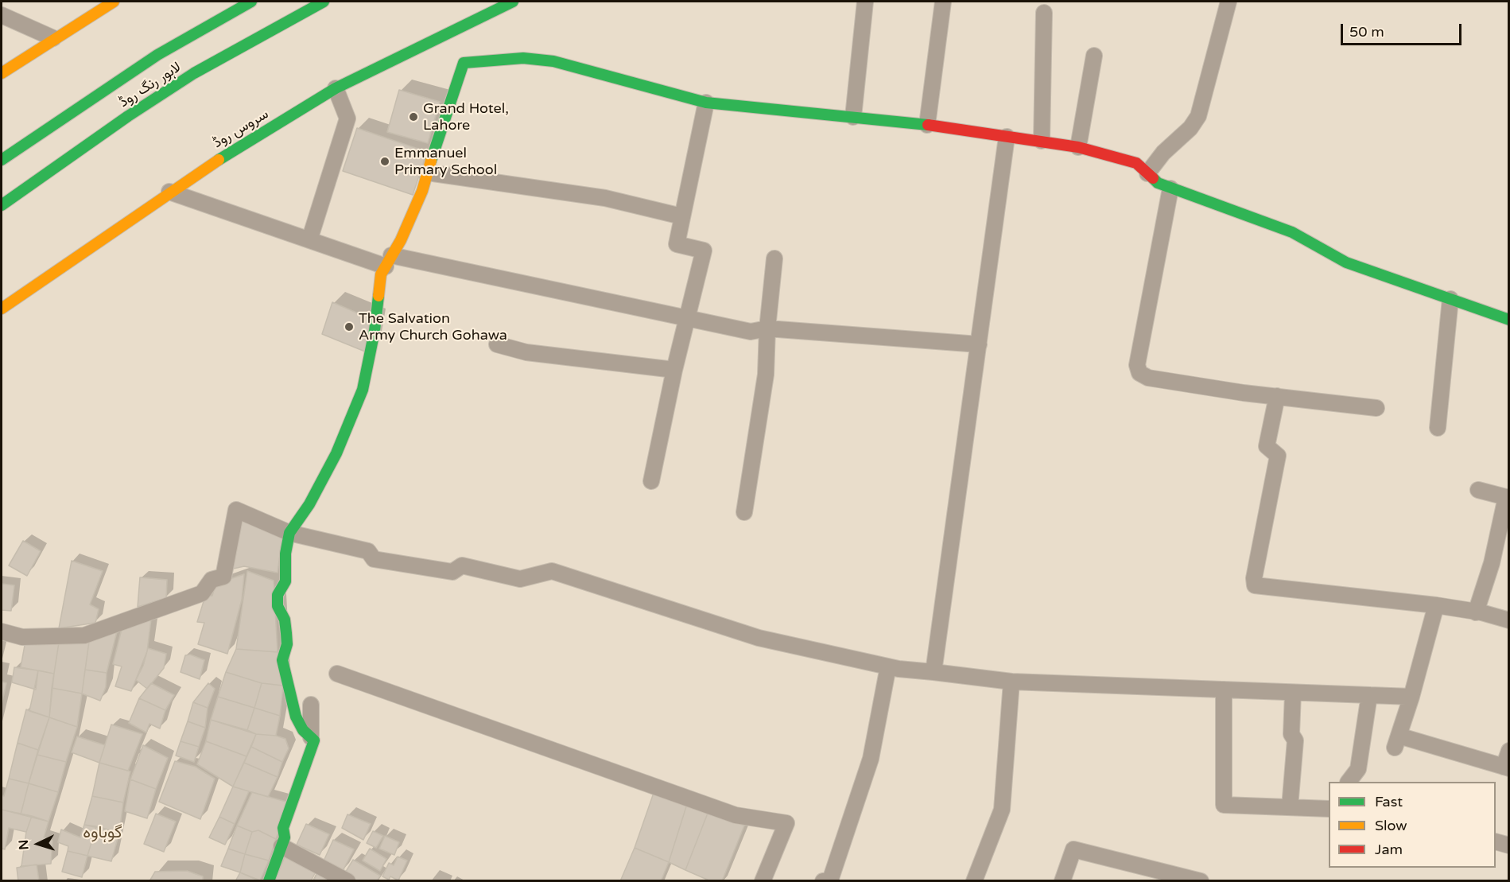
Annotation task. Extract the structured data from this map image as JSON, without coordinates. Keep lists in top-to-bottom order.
{
  "streets": {
    "main road": ["لاہور رنگ روڈ", "سروس روڈ"]
  },
  "districts": ["گوہاوہ"],
  "places": ["Grand Hotel, Lahore", "Emmanuel Primary School", "The Salvation Army Church Gohawa"],
  "legend": ["Fast", "Slow", "Jam"],
  "scale_bar": "50 m",
  "north": "left"
}
